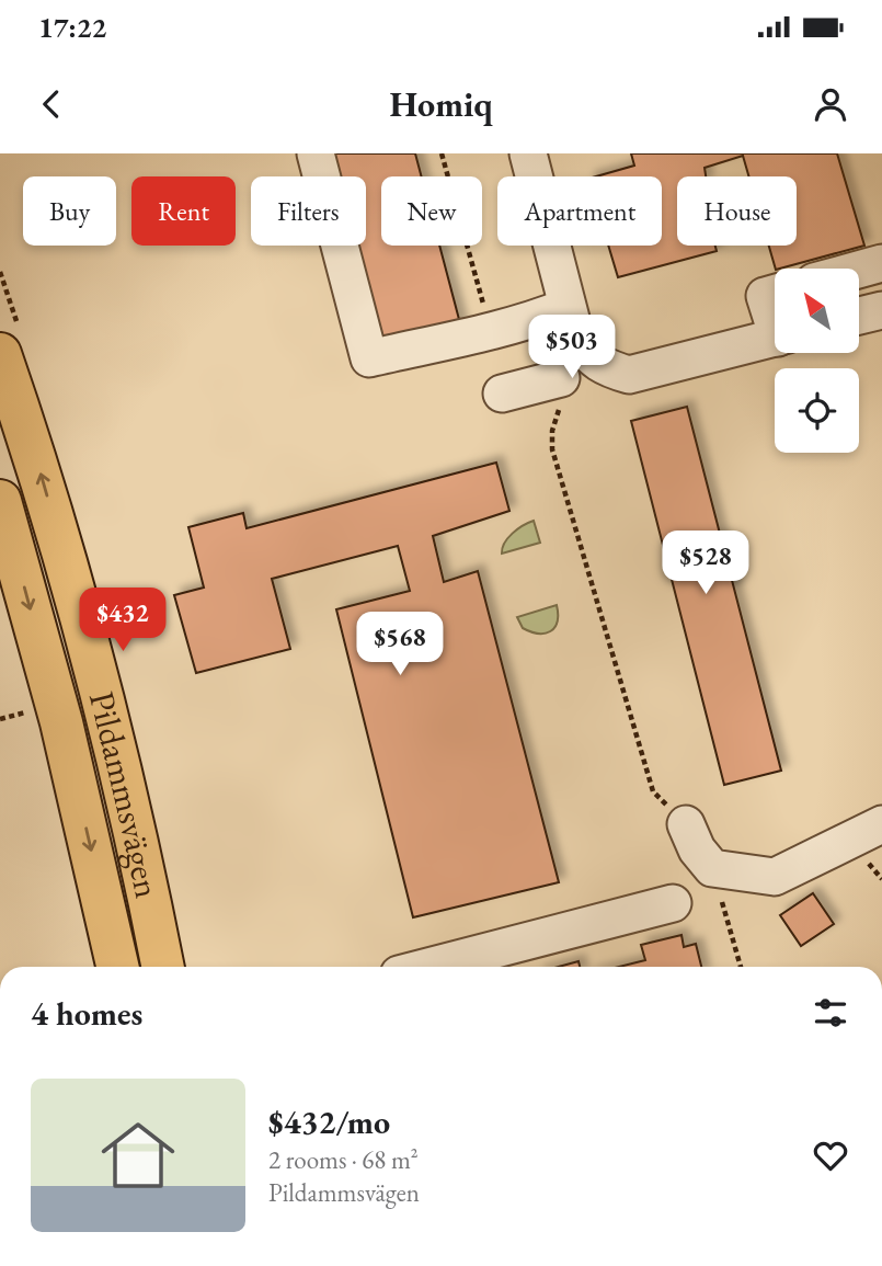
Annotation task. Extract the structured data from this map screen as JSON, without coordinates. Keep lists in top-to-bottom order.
{
  "streets": {
    "main road": ["Pildammsvägen"]
  },
  "north": "top left",
  "page": {
    "status": "17:22",
    "header": "Homiq",
    "chip": [
      "Buy",
      "Rent",
      "Filters",
      "New",
      "Apartment",
      "House"
    ],
    "price": [
      "$503",
      "$528",
      "$432",
      "$568"
    ],
    "heading": "4 homes",
    "list": [
      {
        "name": "$432/mo",
        "note": "2 rooms · 68 m² · Pildammsvägen"
      }
    ]
  }
}
